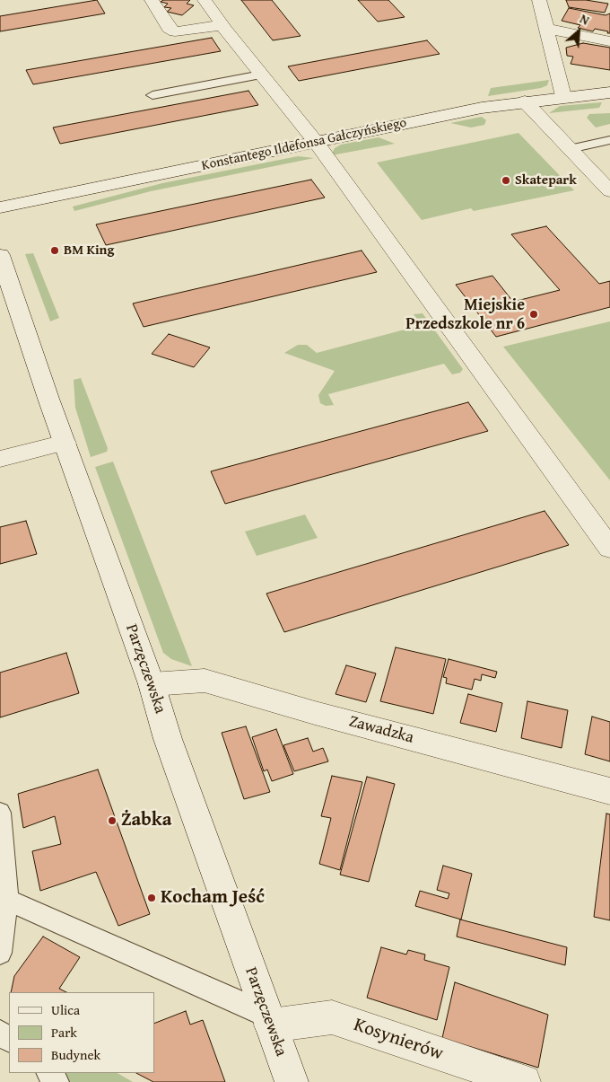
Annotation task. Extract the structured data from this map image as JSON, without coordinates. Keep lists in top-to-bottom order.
{
  "streets": {
    "street": [
      "Konstantego Ildefonsa Gałczyńskiego",
      "Parzęczewska",
      "Zawadzka",
      "Kosynierów"
    ]
  },
  "crossings": [
    ["Parzęczewska", "Zawadzka"],
    ["Parzęczewska", "Kosynierów"]
  ],
  "places": [
    "Skatepark",
    "BM King",
    "Miejskie Przedszkole nr 6",
    "Żabka",
    "Kocham Jeść"
  ],
  "legend": ["Ulica", "Park", "Budynek"],
  "north": "top right"
}
